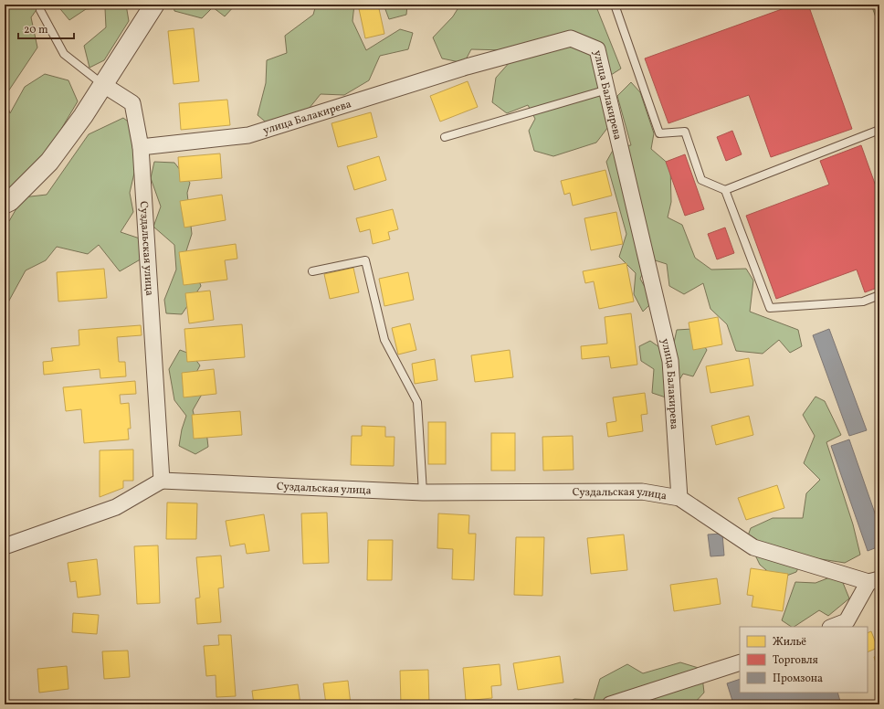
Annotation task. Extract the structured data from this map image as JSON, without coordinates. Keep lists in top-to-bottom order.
{
  "streets": {
    "street": ["улица Балакирева", "Суздальская улица"]
  },
  "crossings": [
    ["улица Балакирева", "Суздальская улица"]
  ],
  "legend": ["Жильё", "Торговля", "Промзона"],
  "scale_bar": "20 m"
}
